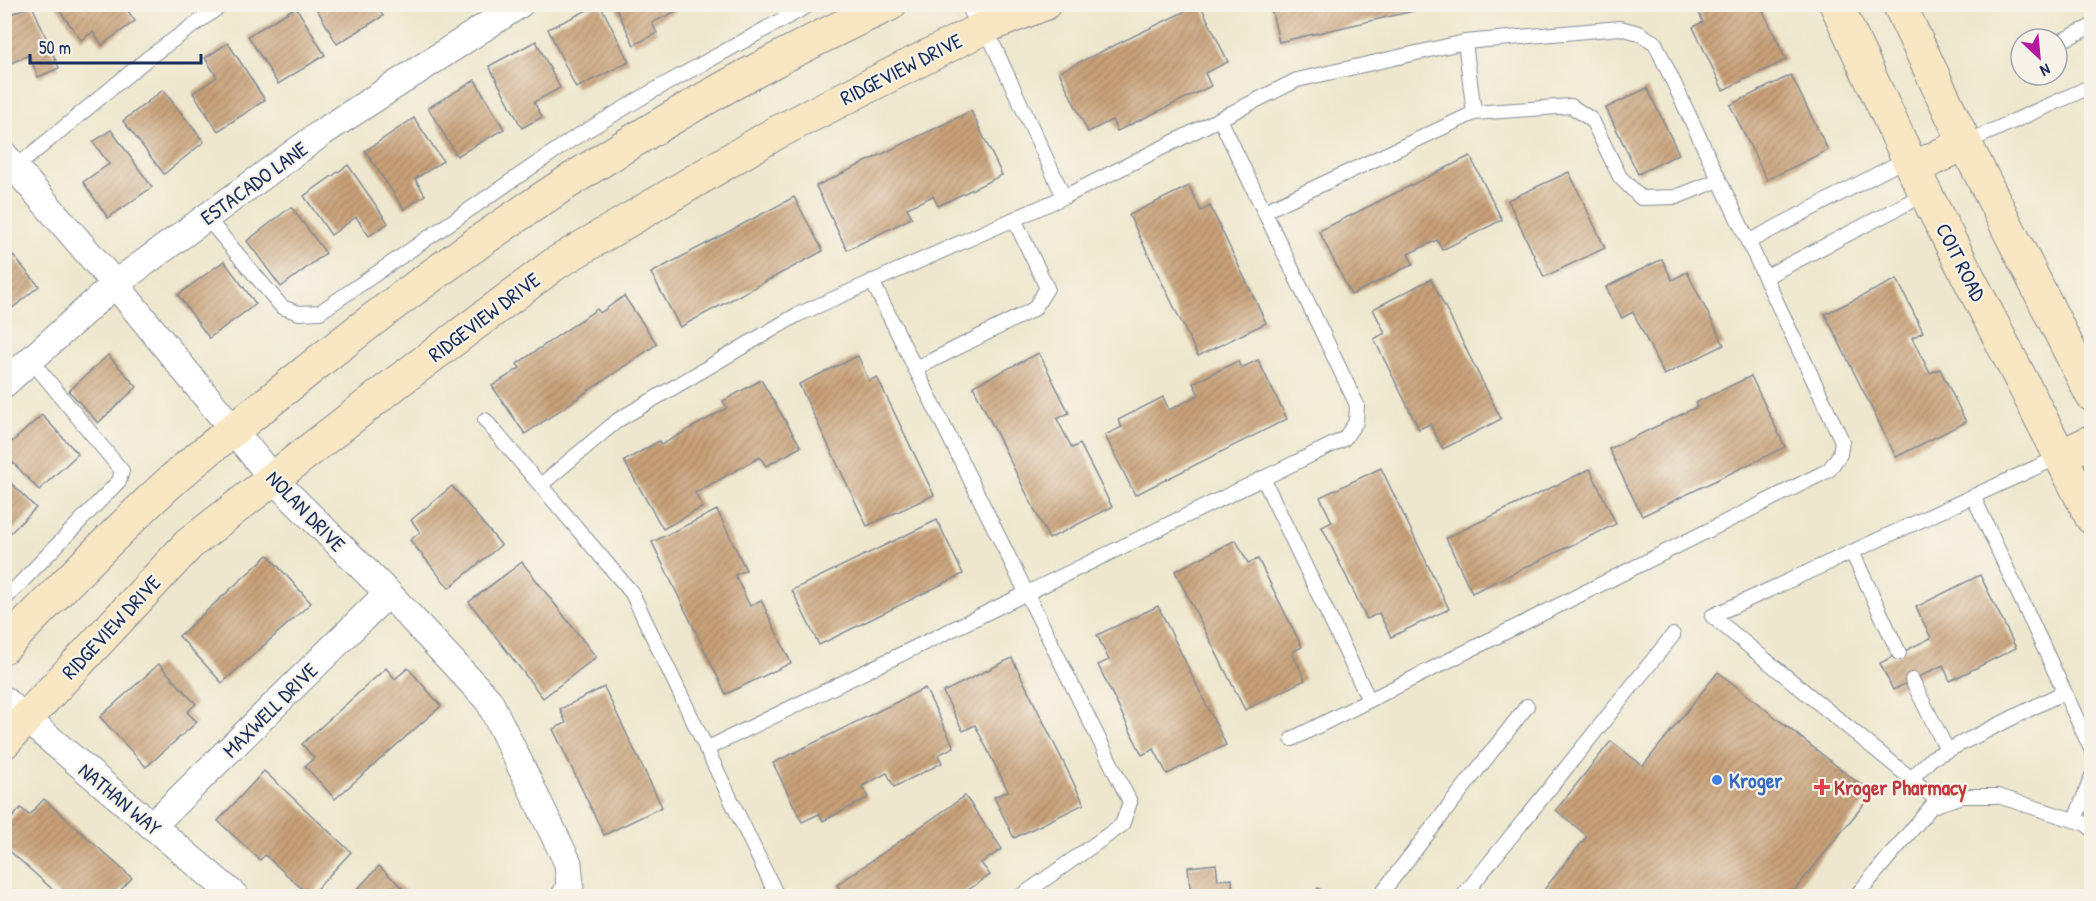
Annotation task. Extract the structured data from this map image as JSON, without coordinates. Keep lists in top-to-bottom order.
{
  "streets": {
    "main road": ["RIDGEVIEW DRIVE", "COIT ROAD"],
    "street": [
      "ESTACADO LANE",
      "NOLAN DRIVE",
      "MAXWELL DRIVE",
      "NATHAN WAY"
    ]
  },
  "crossings": [
    ["RIDGEVIEW DRIVE", "NOLAN DRIVE"],
    ["RIDGEVIEW DRIVE", "NATHAN WAY"],
    ["ESTACADO LANE", "NOLAN DRIVE"],
    ["NOLAN DRIVE", "MAXWELL DRIVE"],
    ["MAXWELL DRIVE", "NATHAN WAY"]
  ],
  "places": {
    "other": ["Kroger"],
    "health": ["Kroger Pharmacy"]
  },
  "scale_bar": "50 m",
  "north": "bottom right"
}
